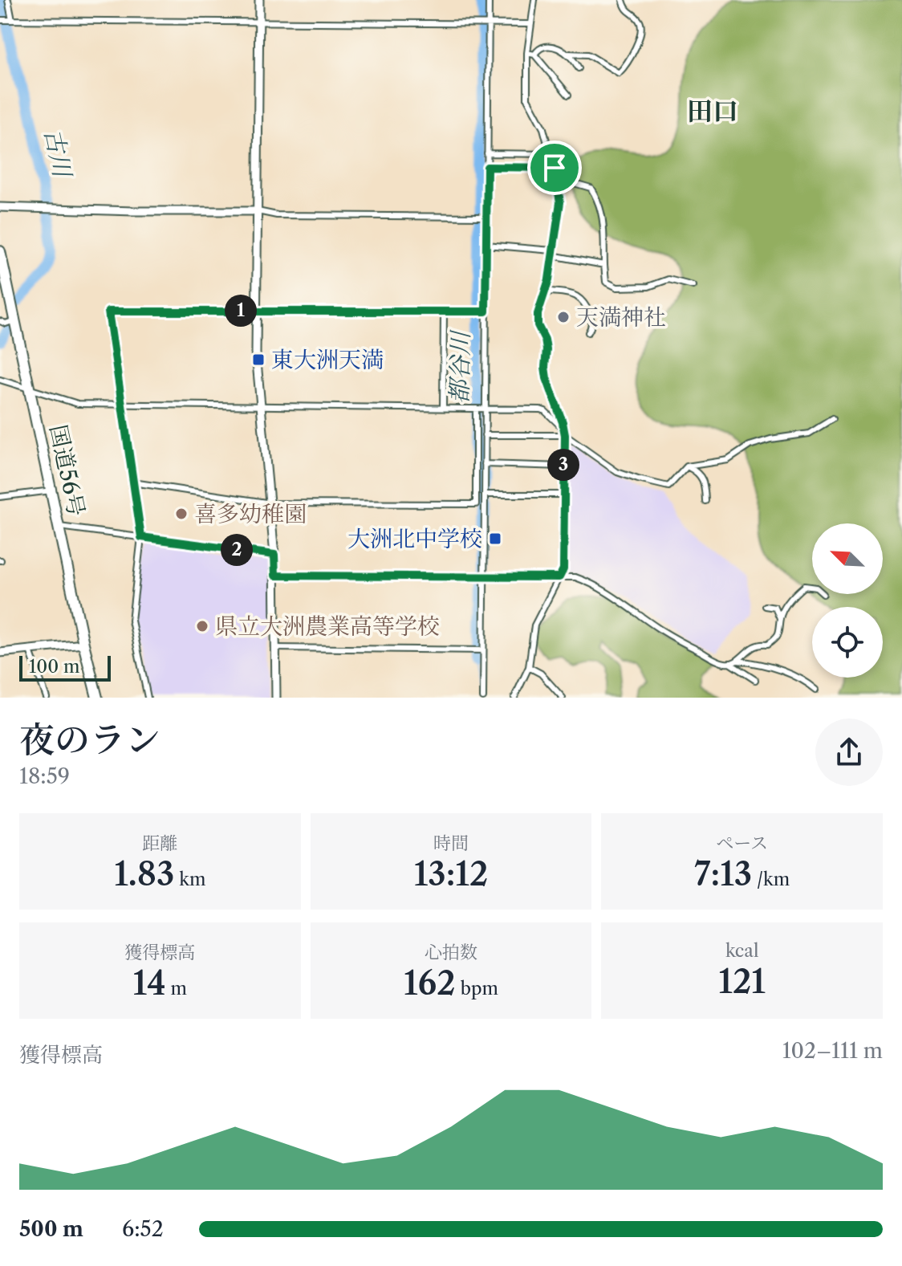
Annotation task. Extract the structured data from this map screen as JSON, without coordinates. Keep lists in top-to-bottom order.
{
  "streets": {
    "highway": ["国道56号"]
  },
  "districts": ["田口"],
  "water": ["古川", "都谷川"],
  "places": {
    "other": ["天満神社", "喜多幼稚園", "県立大洲農業高等学校"],
    "transit": ["東大洲天満", "大洲北中学校"]
  },
  "scale_bar": "100 m",
  "north": "top left",
  "page": {
    "pins": ["1", "3", "2"],
    "scale": "100 m",
    "heading": ["夜のラン", "18:59"],
    "stats": [
      ["距離", "1.83 km"],
      ["時間", "13:12"],
      ["ペース", "7:13 /km"],
      ["獲得標高", "14 m"],
      ["心拍数", "162 bpm"],
      ["kcal", "121"]
    ],
    "chart": ["獲得標高", "102–111 m"],
    "list": [
      {
        "name": "500 m",
        "note": "6:52"
      }
    ]
  }
}
